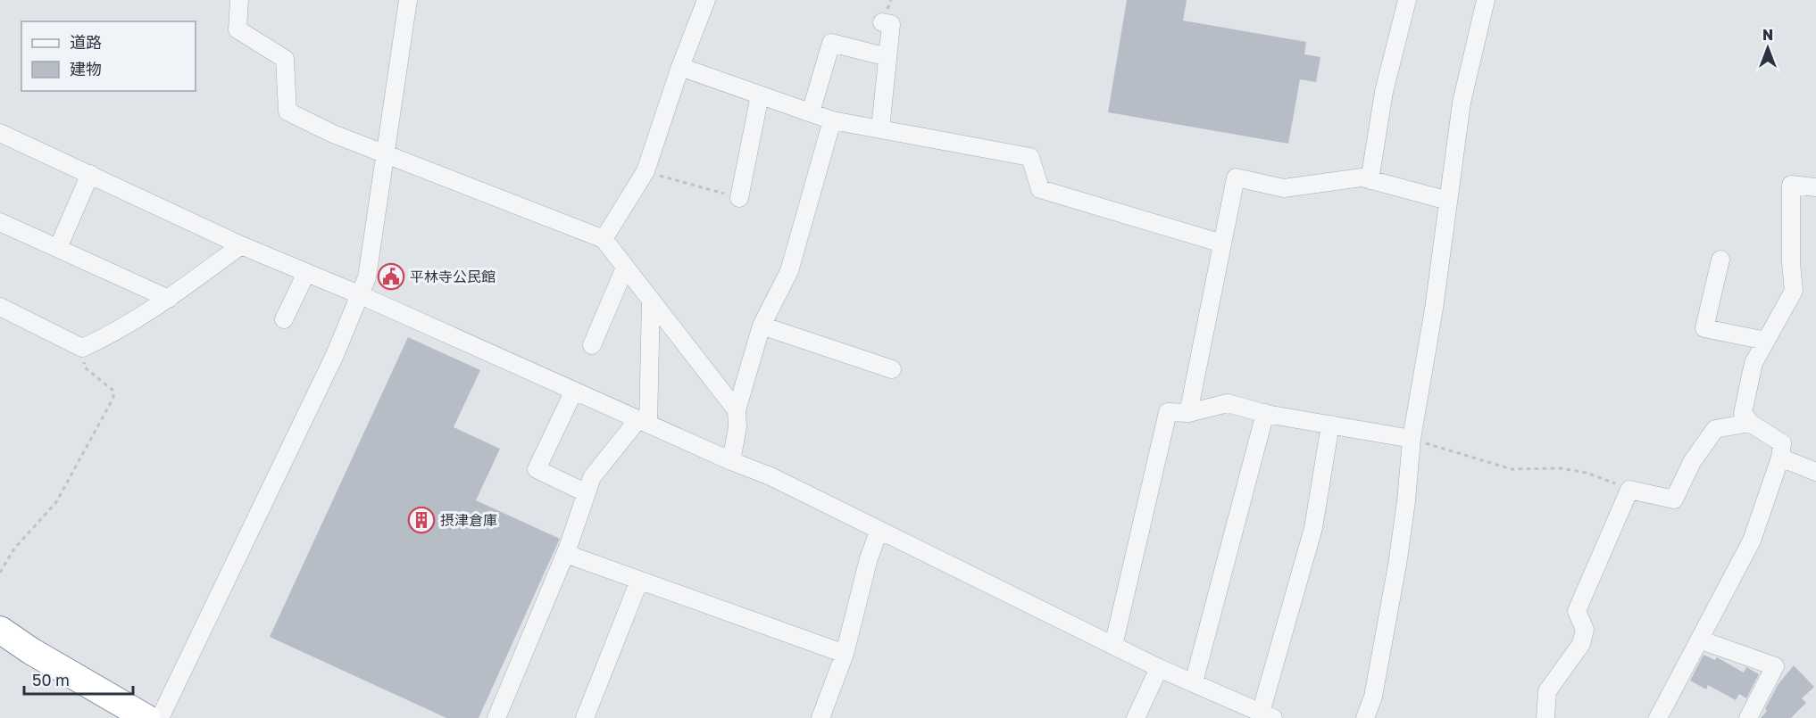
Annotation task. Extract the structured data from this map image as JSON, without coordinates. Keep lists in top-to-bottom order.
{
  "places": {
    "public building": ["平林寺公民館"],
    "building": ["摂津倉庫"]
  },
  "legend": ["道路", "建物"],
  "scale_bar": "50 m",
  "north": "top"
}
